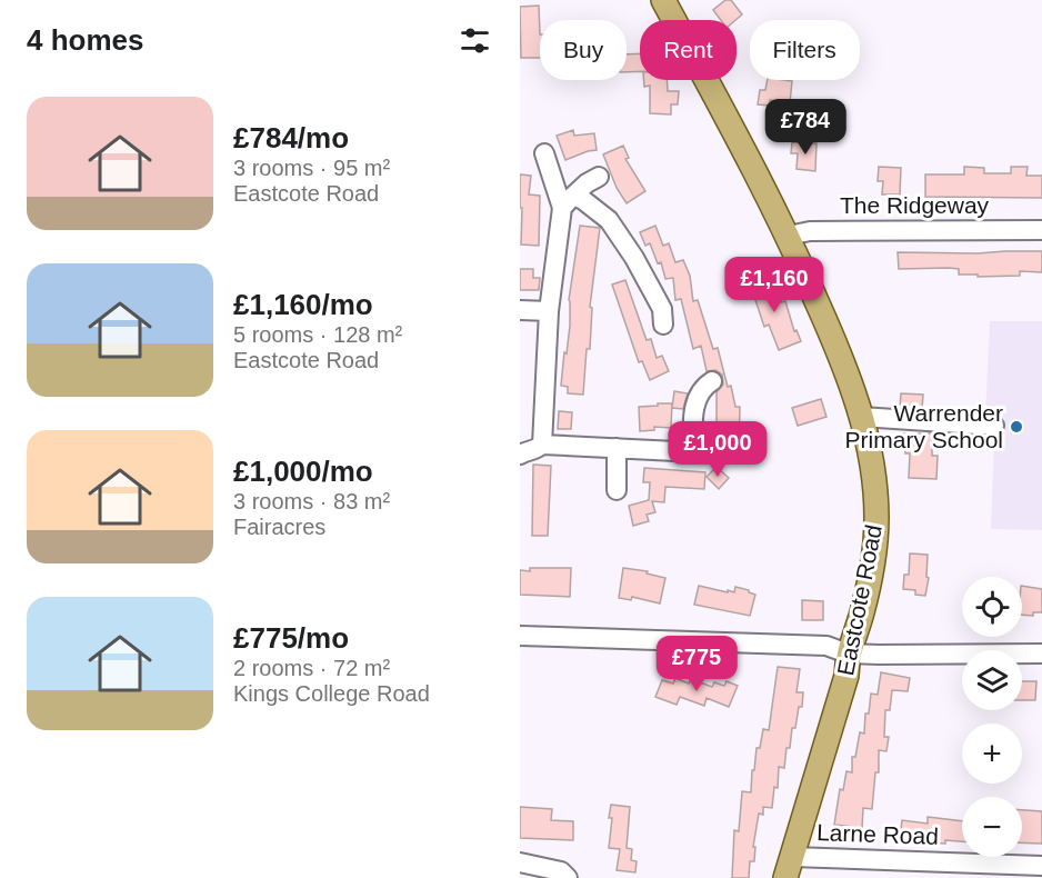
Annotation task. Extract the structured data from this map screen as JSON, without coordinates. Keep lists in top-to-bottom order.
{
  "streets": {
    "main road": ["Eastcote Road"],
    "street": ["The Ridgeway", "Larne Road"]
  },
  "crossings": [
    ["The Ridgeway", "Eastcote Road"],
    ["Eastcote Road", "Larne Road"]
  ],
  "places": ["Warrender Primary School"],
  "page": {
    "heading": "4 homes",
    "chip": ["Buy", "Rent", "Filters"],
    "list": [
      {
        "name": "£784/mo",
        "note": "3 rooms · 95 m² · Eastcote Road"
      },
      {
        "name": "£1,160/mo",
        "note": "5 rooms · 128 m² · Eastcote Road"
      },
      {
        "name": "£1,000/mo",
        "note": "3 rooms · 83 m² · Fairacres"
      },
      {
        "name": "£775/mo",
        "note": "2 rooms · 72 m² · Kings College Road"
      }
    ],
    "price": [
      "£784",
      "£1,160",
      "£1,000",
      "£775"
    ],
    "map_buttons": ["+", "−"]
  }
}
